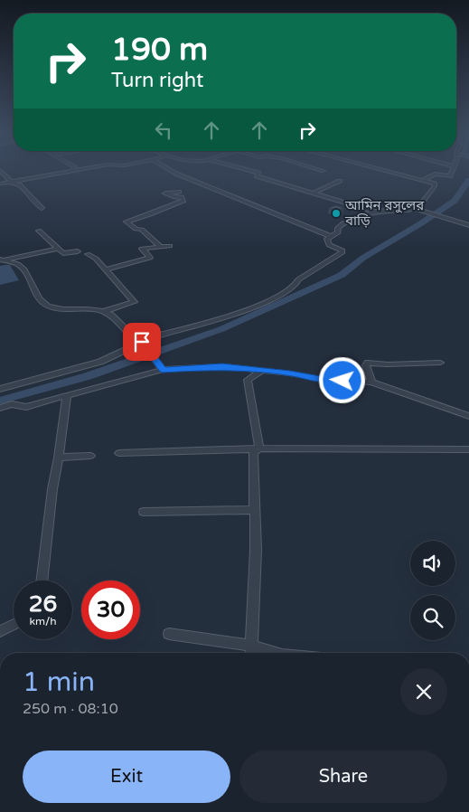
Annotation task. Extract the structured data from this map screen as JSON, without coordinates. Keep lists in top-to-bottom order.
{
  "places": ["আমিন রসুলের বাড়ি"],
  "page": {
    "turn": ["190 m", "Turn right"],
    "speed": "26 km/h",
    "limit": "30",
    "heading": ["1 min", "250 m · 08:10"],
    "buttons": ["Exit", "Share"]
  }
}
